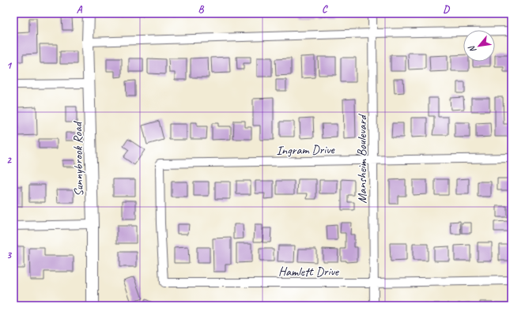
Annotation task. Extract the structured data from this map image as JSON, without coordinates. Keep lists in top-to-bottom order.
{
  "streets": {
    "street": [
      "Ingram Drive",
      "Sunnybrook Road",
      "Mansheim Boulevard",
      "Hamlett Drive"
    ]
  },
  "crossings": [
    ["Ingram Drive", "Mansheim Boulevard"],
    ["Ingram Drive", "Hamlett Drive"],
    ["Mansheim Boulevard", "Hamlett Drive"]
  ],
  "north": "bottom left",
  "grid": {
    "columns": [
      "A",
      "B",
      "C",
      "D"
    ],
    "rows": ["1", "2", "3"]
  }
}
